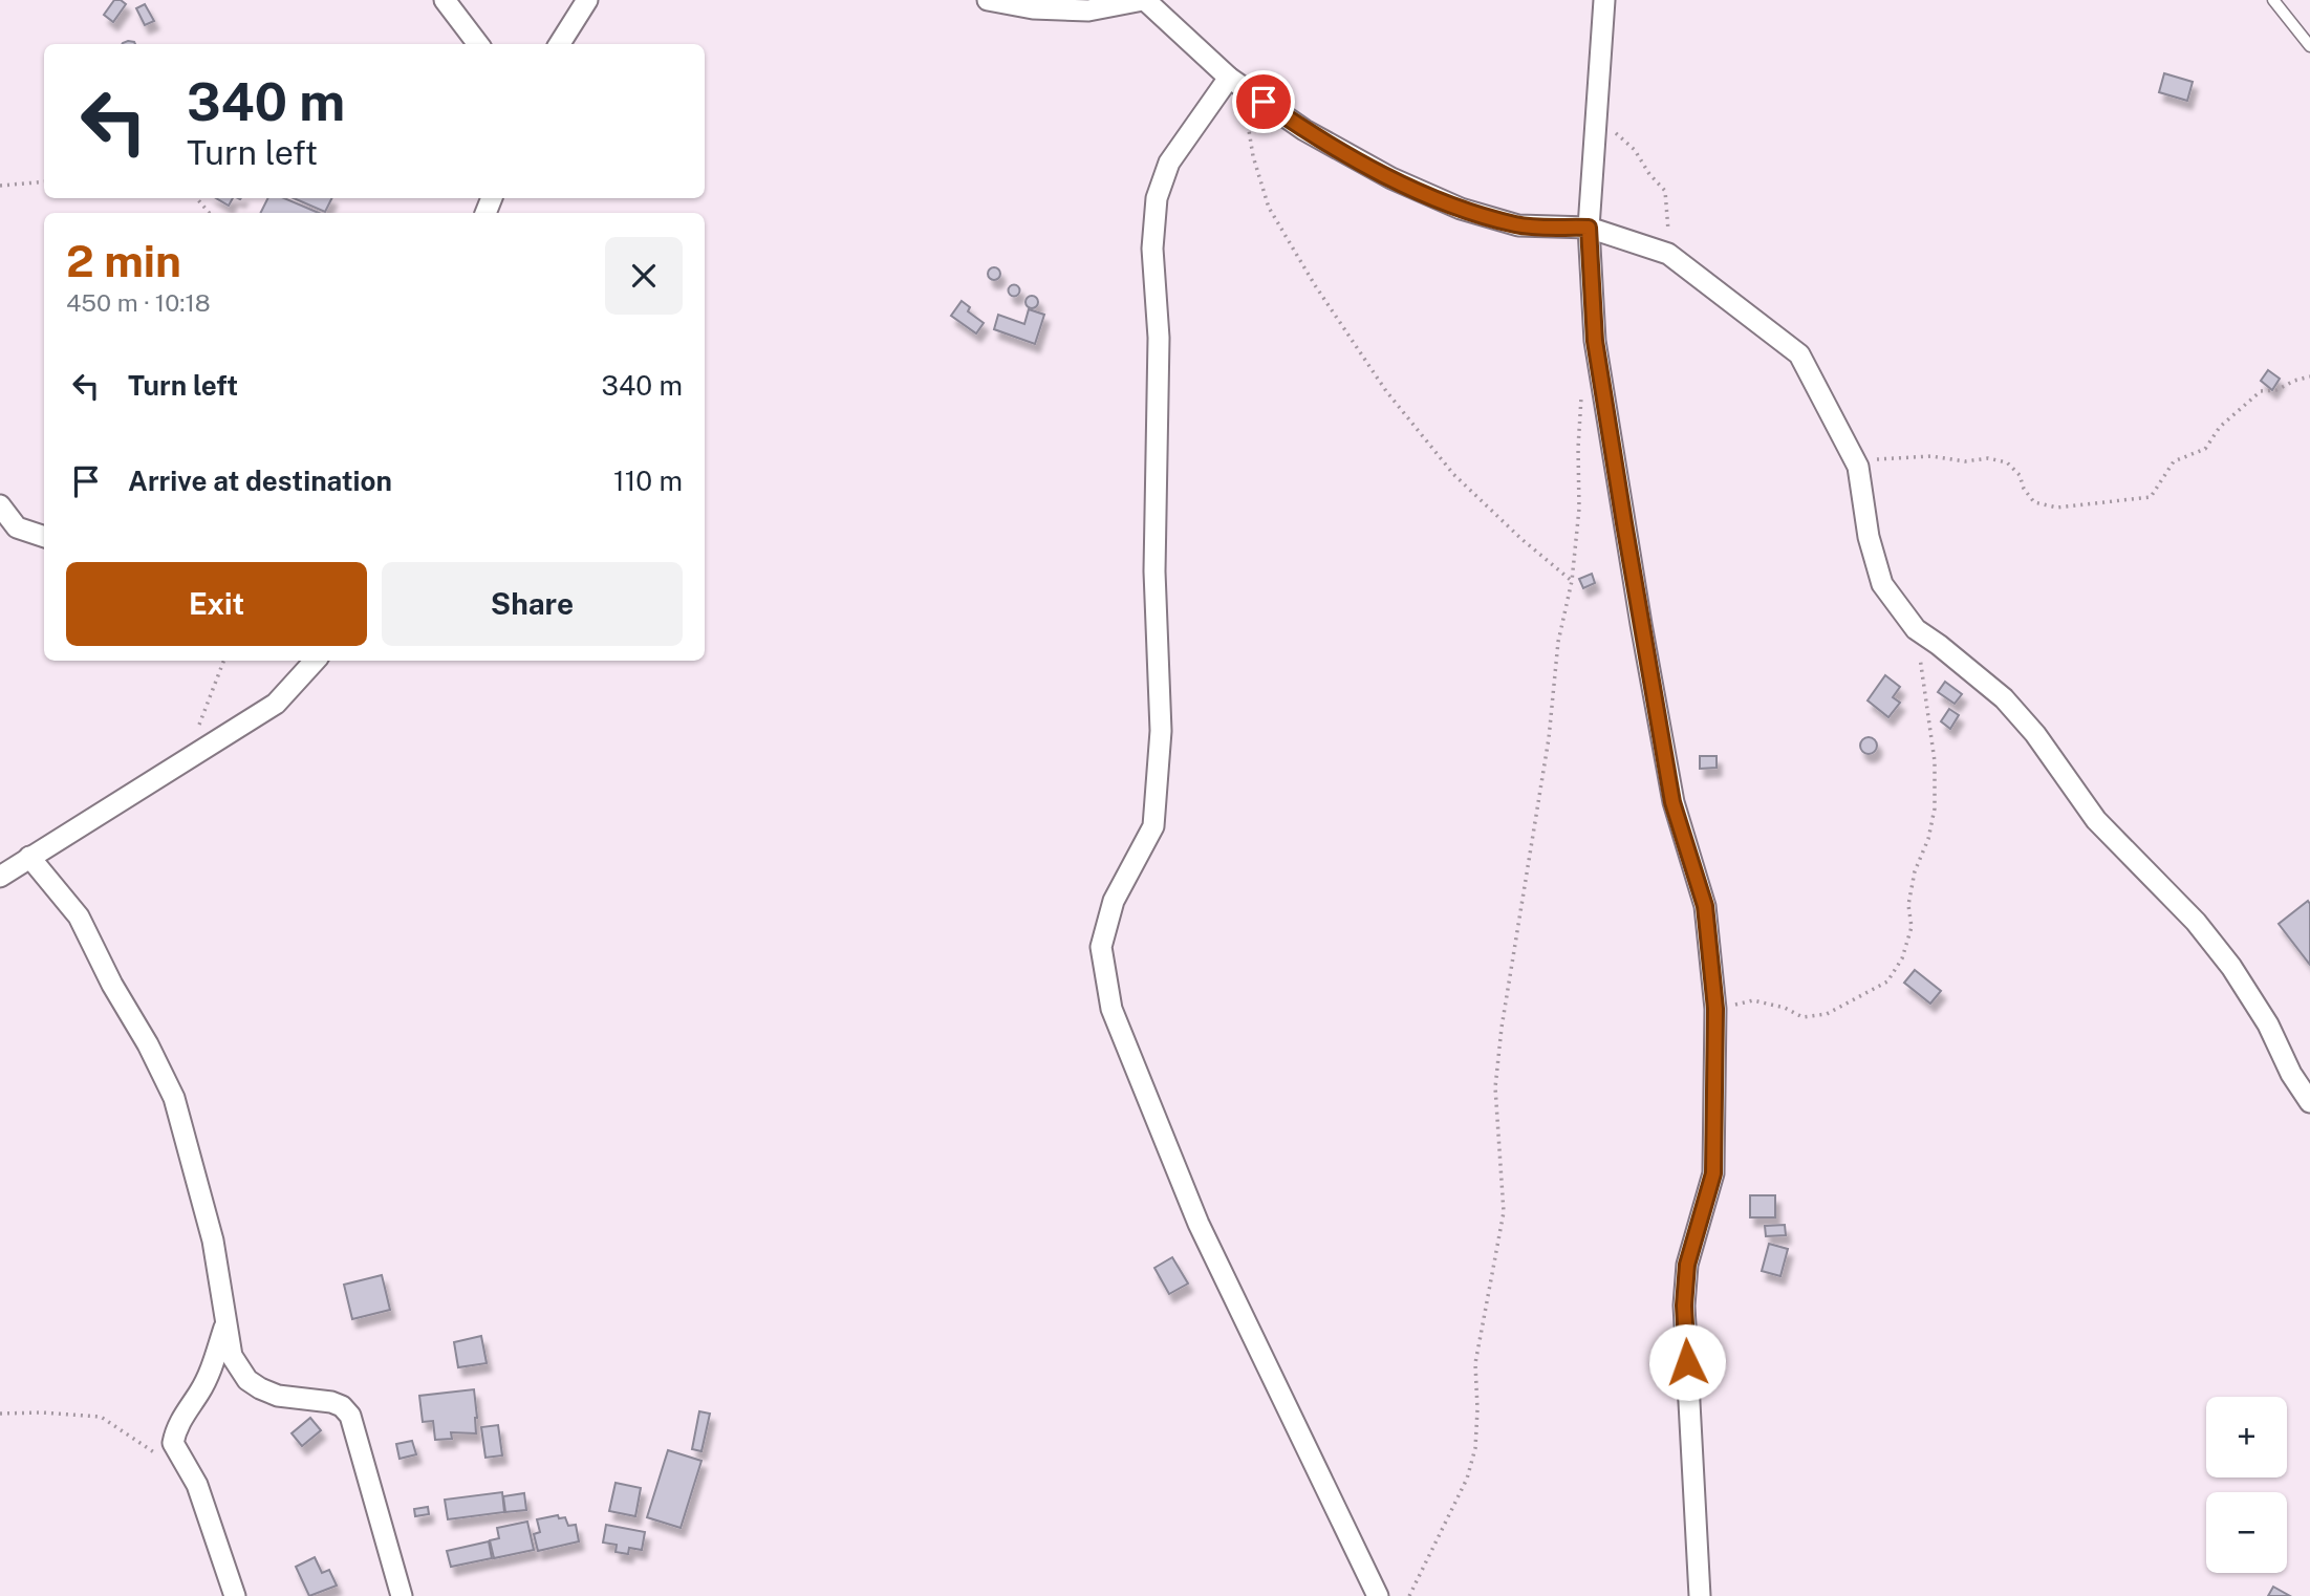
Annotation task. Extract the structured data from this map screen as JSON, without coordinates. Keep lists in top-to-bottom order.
{
  "page": {
    "turn": ["340 m", "Turn left"],
    "heading": ["2 min", "450 m · 10:18"],
    "list": [
      {
        "name": "Turn left",
        "value": "340 m"
      },
      {
        "name": "Arrive at destination",
        "value": "110 m"
      }
    ],
    "buttons": ["Exit", "Share"],
    "map_buttons": ["+", "−"]
  }
}
